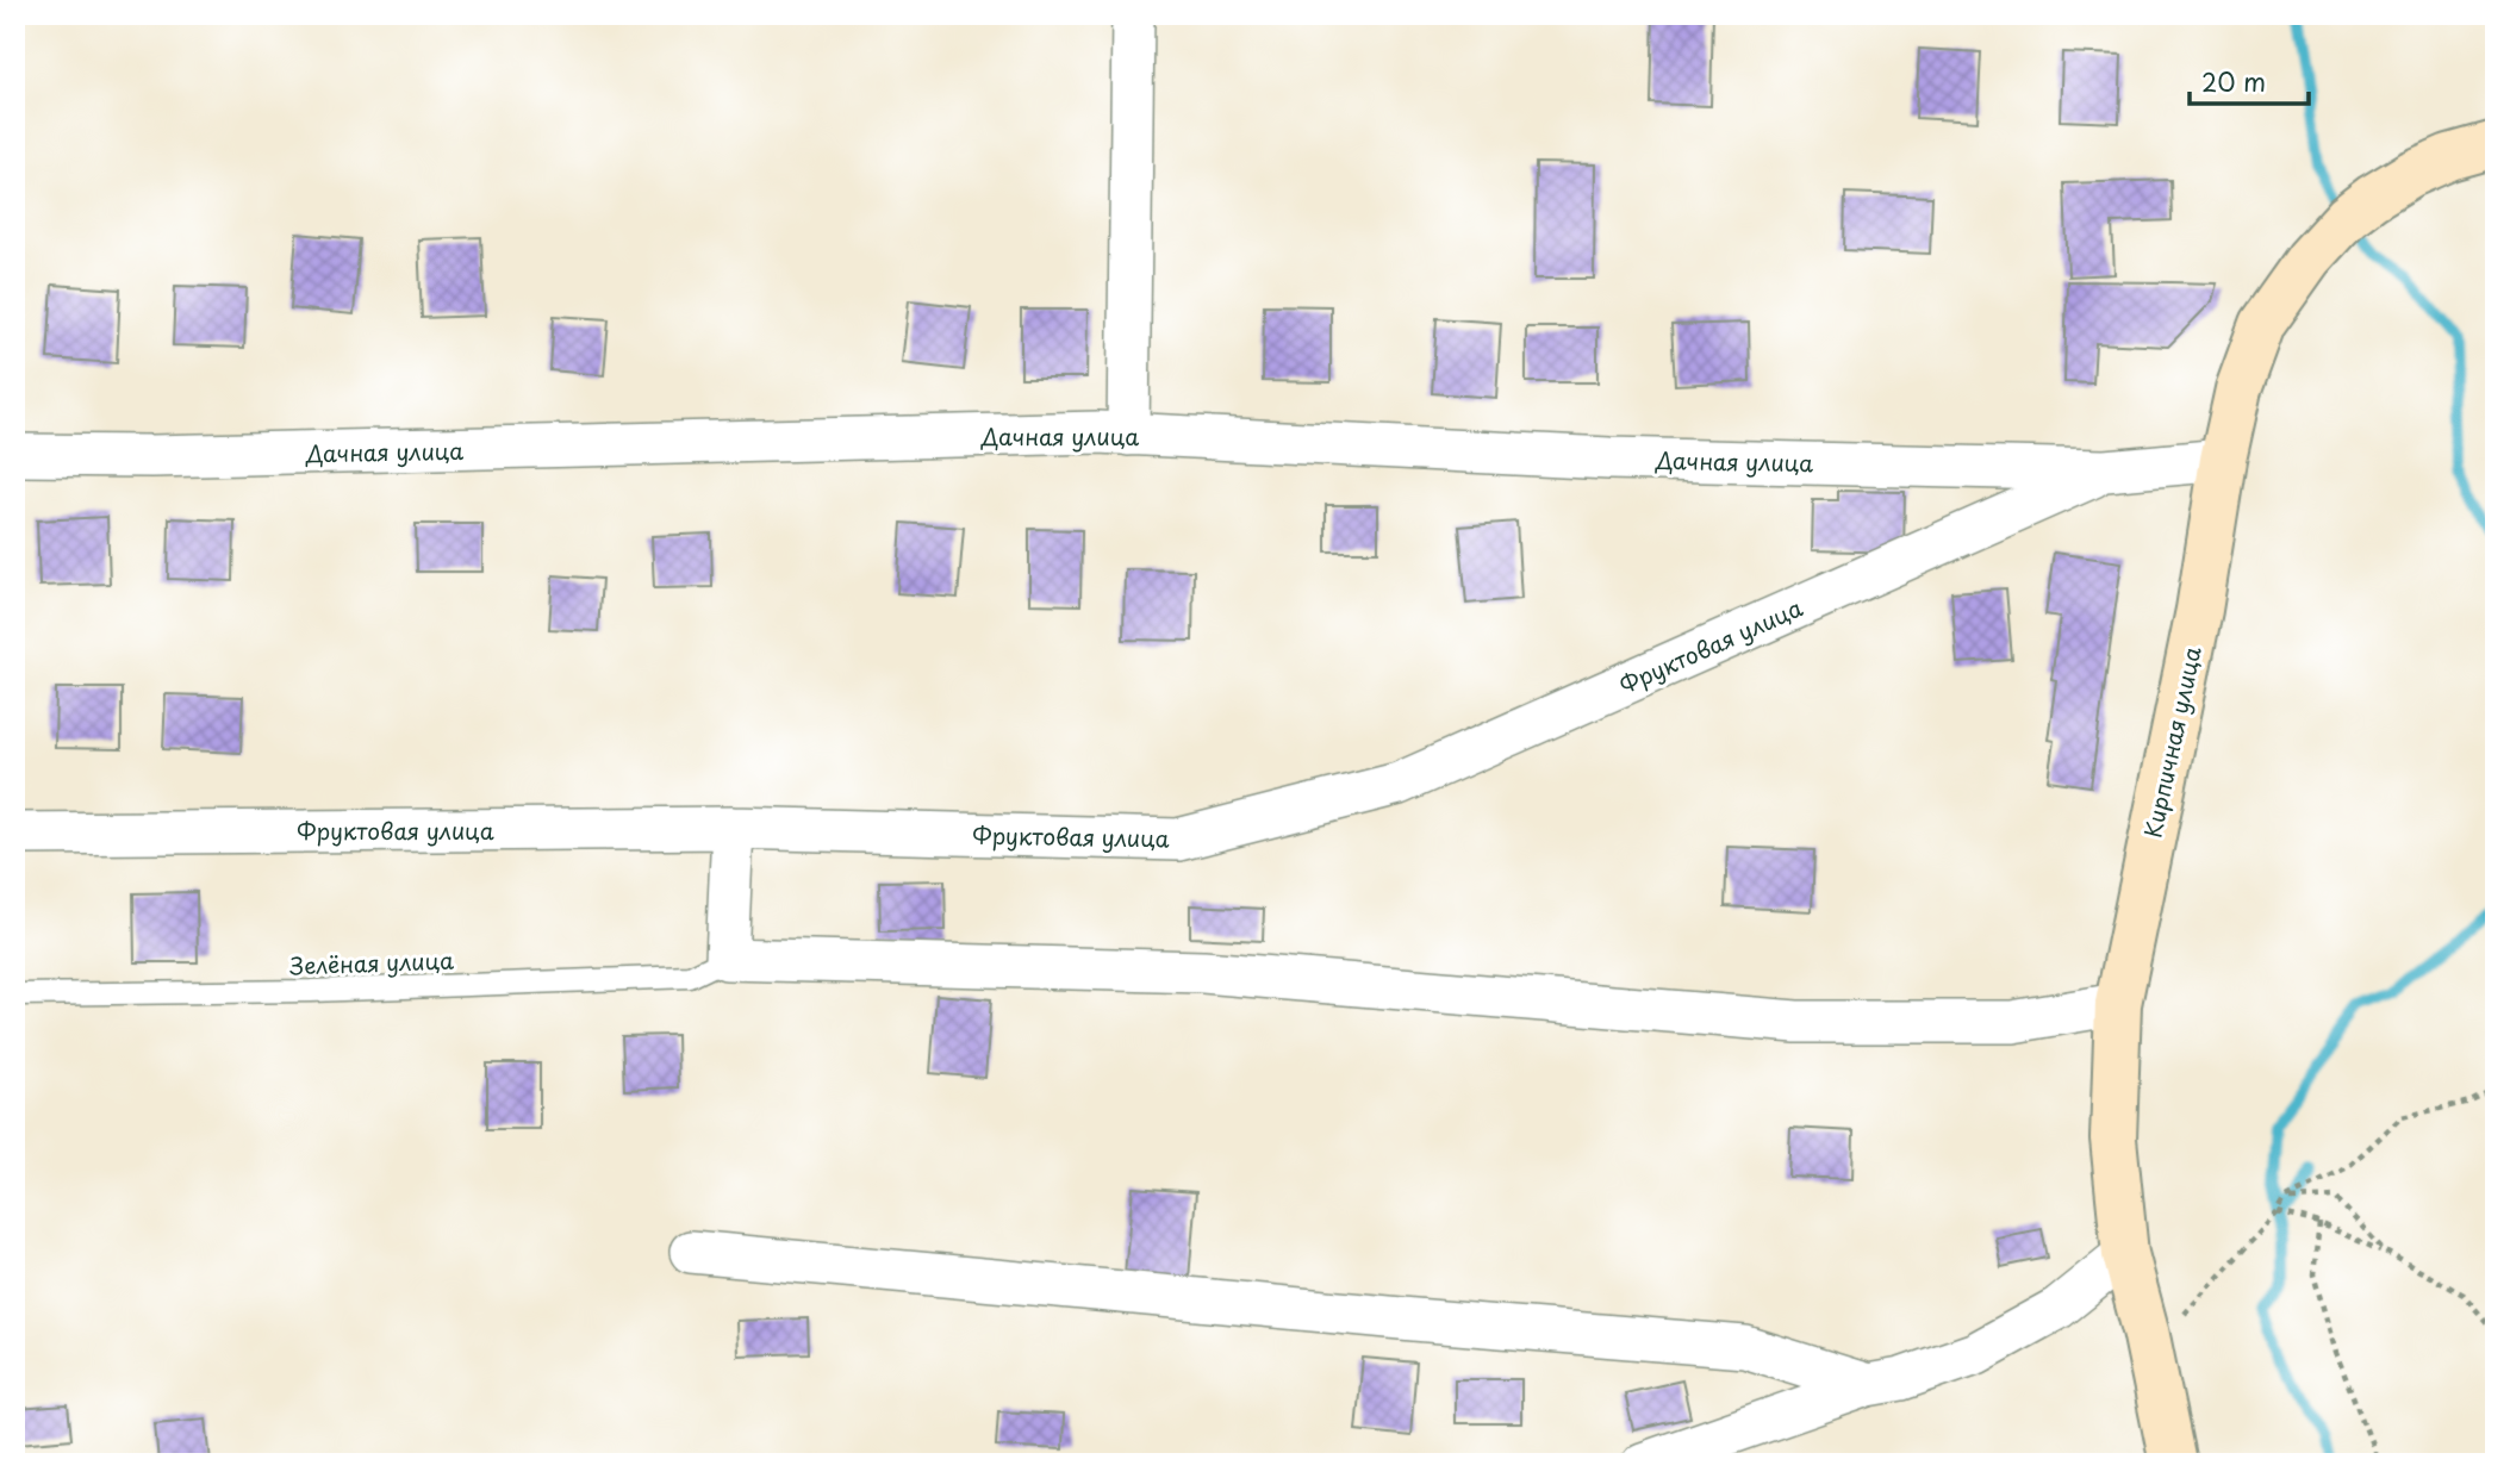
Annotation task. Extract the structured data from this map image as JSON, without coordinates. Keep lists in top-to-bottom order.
{
  "streets": {
    "main road": ["Кирпичная улица"],
    "street": ["Дачная улица", "Фруктовая улица"],
    "lane": ["Зелёная улица"]
  },
  "crossings": [
    ["Дачная улица", "Фруктовая улица"]
  ],
  "scale_bar": "20 m"
}
